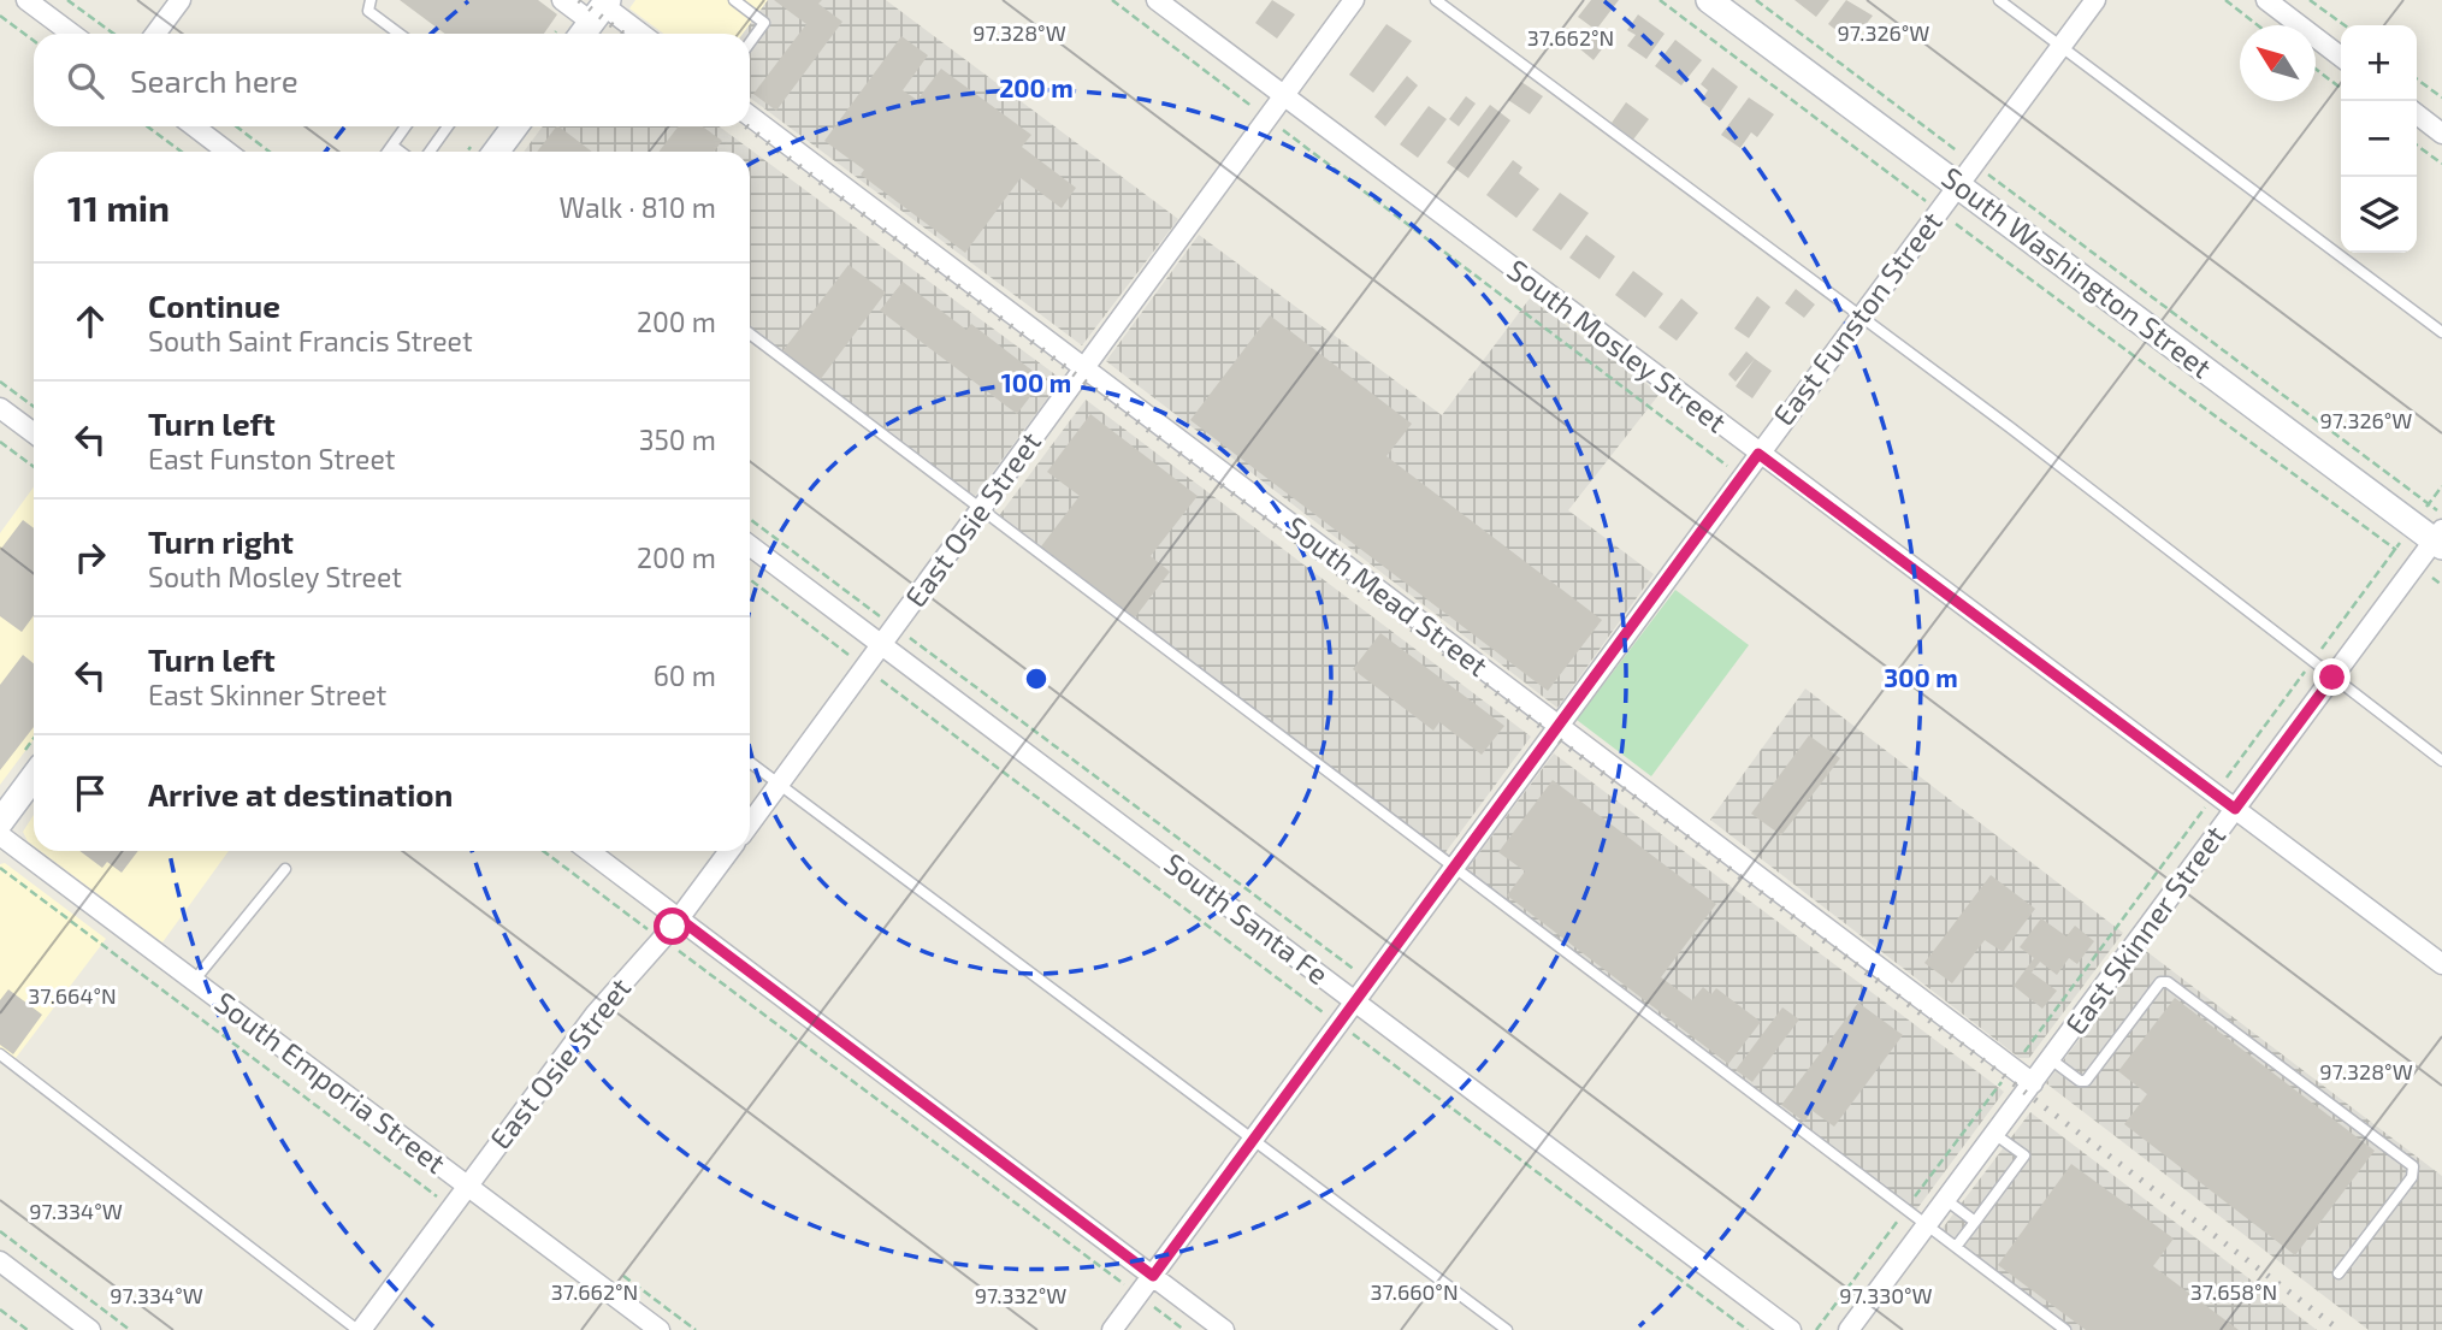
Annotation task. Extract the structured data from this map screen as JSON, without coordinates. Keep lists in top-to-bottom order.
{
  "streets": {
    "street": [
      "South Washington Street",
      "East Funston Street",
      "South Mosley Street",
      "East Osie Street",
      "South Mead Street",
      "South Santa Fe",
      "East Skinner Street",
      "South Emporia Street"
    ]
  },
  "crossings": [
    ["South Washington Street", "East Funston Street"],
    ["South Washington Street", "East Skinner Street"],
    ["East Funston Street", "South Mosley Street"],
    ["East Funston Street", "South Mead Street"],
    ["East Funston Street", "South Santa Fe"],
    ["South Mosley Street", "East Osie Street"],
    ["South Mosley Street", "East Skinner Street"],
    ["East Osie Street", "South Mead Street"],
    ["East Osie Street", "South Santa Fe"],
    ["East Osie Street", "South Emporia Street"],
    ["South Mead Street", "East Skinner Street"]
  ],
  "north": "top left",
  "page": {
    "map_buttons": ["+", "−"],
    "search": "Search here",
    "heading": ["11 min", "Walk · 810 m"],
    "list": [
      ["Continue", "South Saint Francis Street", "200 m"],
      ["Turn left", "East Funston Street", "350 m"],
      ["Turn right", "South Mosley Street", "200 m"],
      ["Turn left", "East Skinner Street", "60 m"],
      "Arrive at destination"
    ]
  },
  "coordinates": [
    "97.328°W",
    "97.326°W",
    "37.662°N",
    "37.664°N",
    "97.334°W",
    "37.660°N",
    "37.658°N",
    "97.332°W",
    "97.330°W"
  ],
  "rings": ["200 m", "100 m", "300 m"]
}
